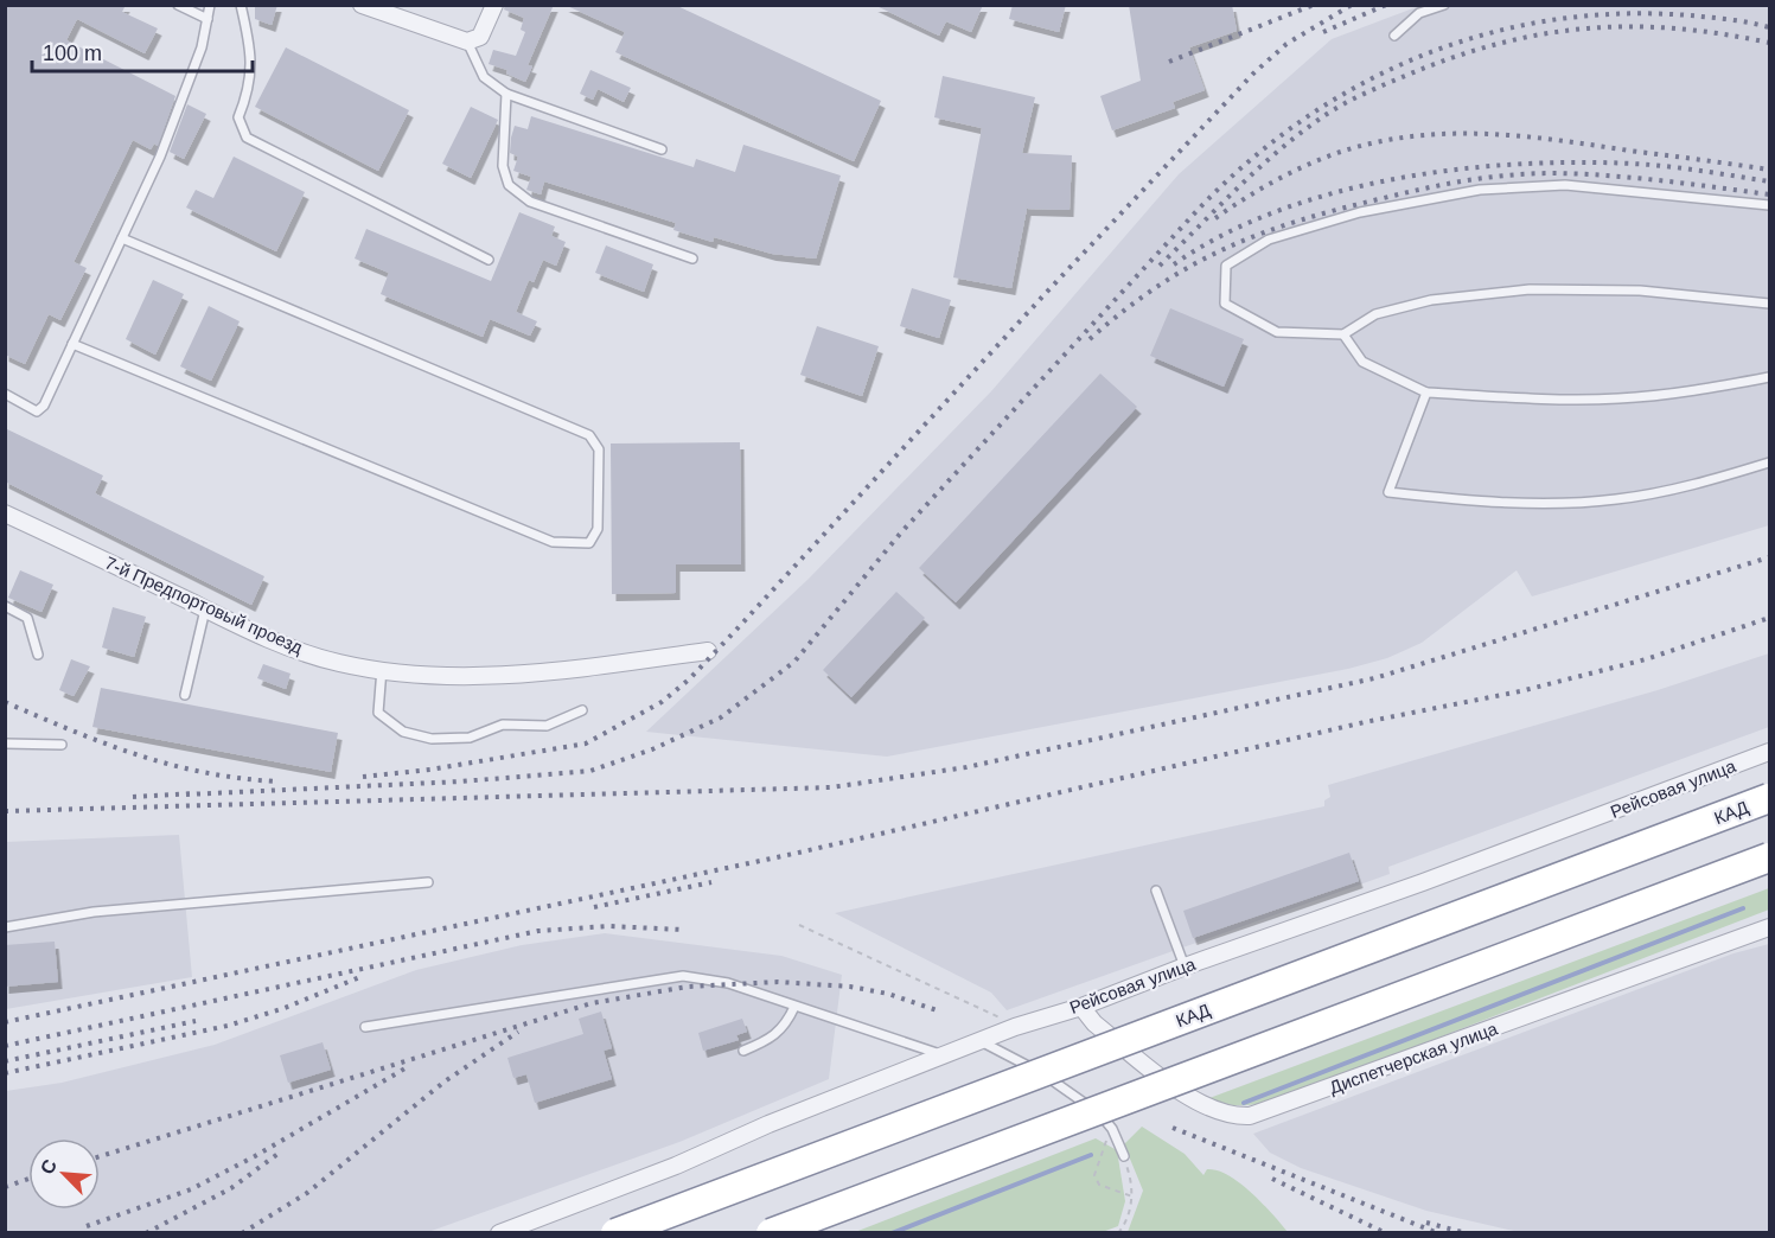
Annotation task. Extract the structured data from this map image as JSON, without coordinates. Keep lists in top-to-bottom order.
{
  "streets": {
    "highway": ["КАД"],
    "street": ["7-й Предпортовый проезд", "Рейсовая улица", "Диспетчерская улица"]
  },
  "crossings": [
    ["Рейсовая улица", "Диспетчерская улица"]
  ],
  "scale_bar": "100 m",
  "north": "top left"
}
